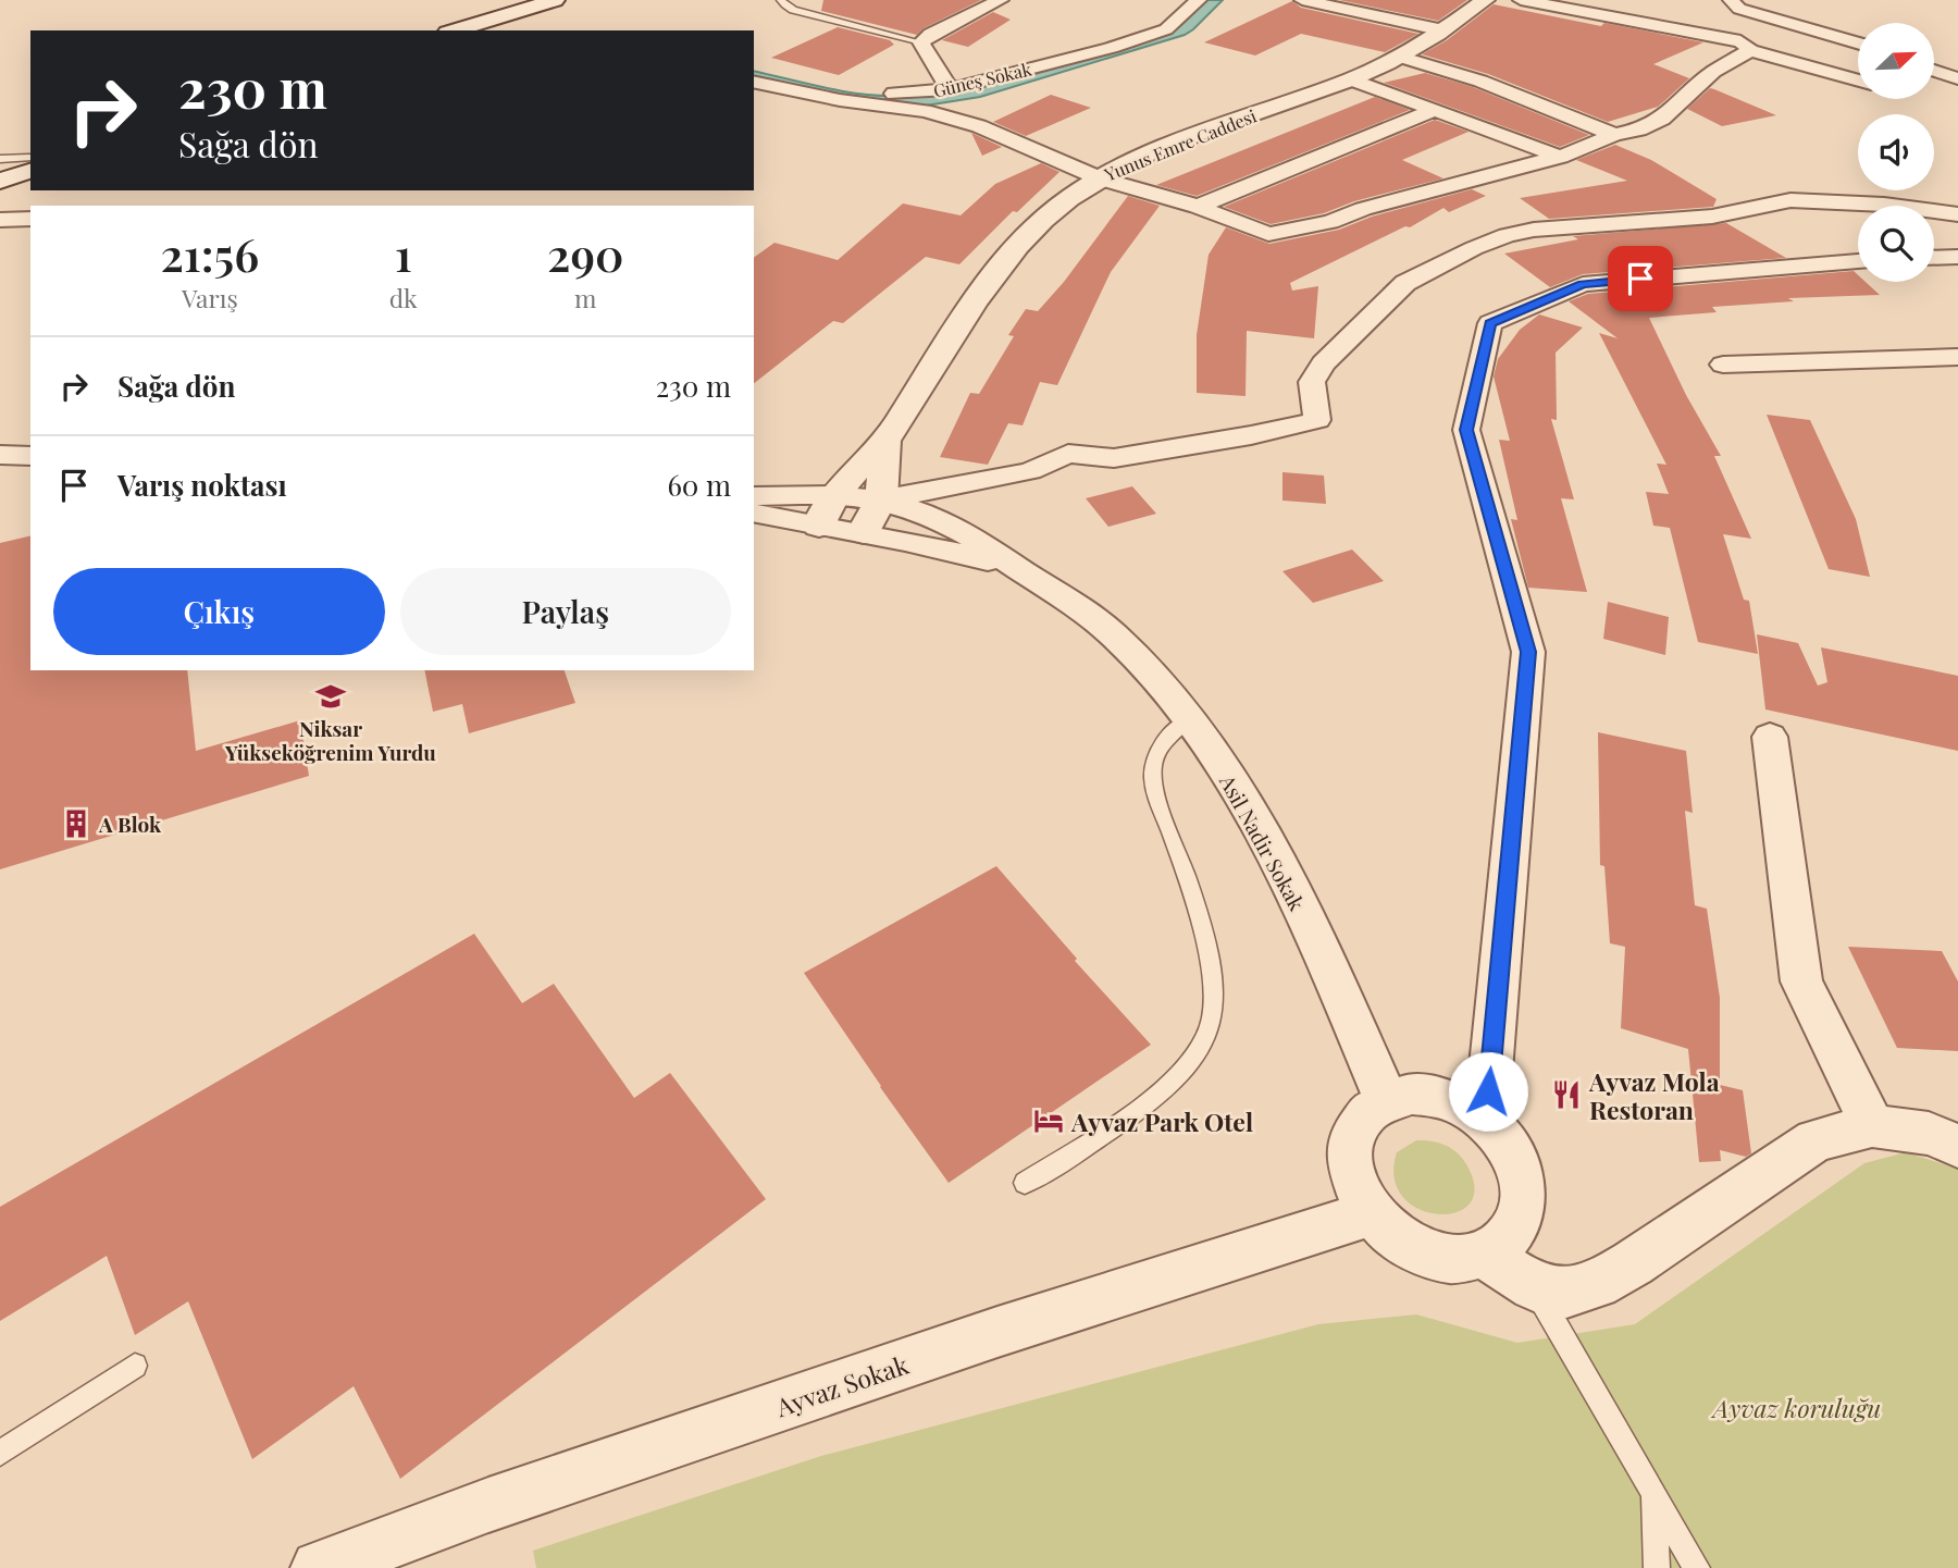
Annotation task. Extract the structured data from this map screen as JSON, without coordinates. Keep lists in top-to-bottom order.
{
  "streets": {
    "street": [
      "Güneş Sokak",
      "Yunus Emre Caddesi",
      "Asil Nadir Sokak",
      "Ayvaz Sokak"
    ]
  },
  "crossings": [
    ["Yunus Emre Caddesi", "Asil Nadir Sokak"],
    ["Asil Nadir Sokak", "Ayvaz Sokak"]
  ],
  "parks": ["Ayvaz koruluğu"],
  "places": {
    "school or university": ["Niksar Yükseköğrenim Yurdu"],
    "building": ["A Blok"],
    "restaurant": ["Ayvaz Mola Restoran"],
    "hotel": ["Ayvaz Park Otel"]
  },
  "north": "top right",
  "page": {
    "turn": ["230 m", "Sağa dön"],
    "eta": [
      "21:56",
      "Varış",
      "1",
      "dk",
      "290",
      "m"
    ],
    "list": [
      {
        "name": "Sağa dön",
        "value": "230 m"
      },
      {
        "name": "Varış noktası",
        "value": "60 m"
      }
    ],
    "buttons": ["Çıkış", "Paylaş"]
  }
}
